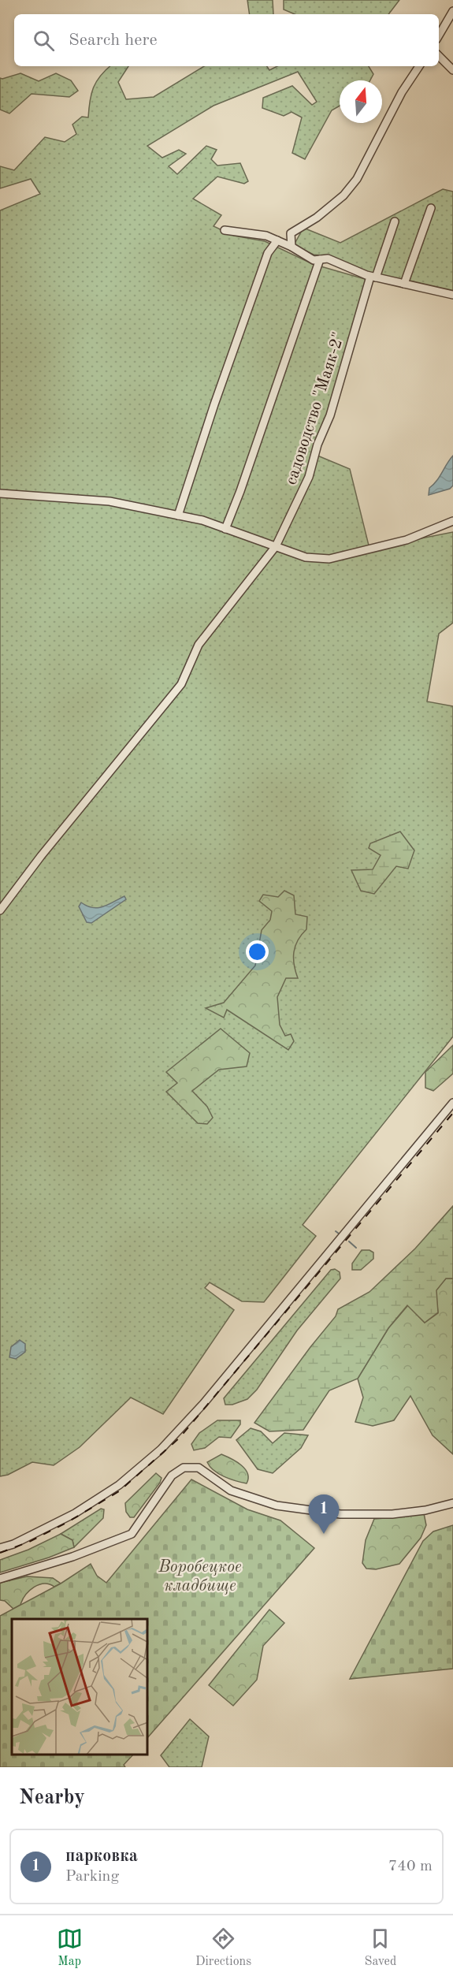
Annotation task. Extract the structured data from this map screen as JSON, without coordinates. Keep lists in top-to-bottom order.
{
  "streets": {
    "street": ["садоводство \"Маяк-2\""]
  },
  "parks": ["Воробецкое кладбище"],
  "north": "top",
  "page": {
    "search": "Search here",
    "pins": "1",
    "heading": "Nearby",
    "list": [
      {
        "mark": "1",
        "name": "парковка",
        "note": "Parking",
        "value": "740 m"
      }
    ],
    "nav": ["Map", "Directions", "Saved"]
  }
}
